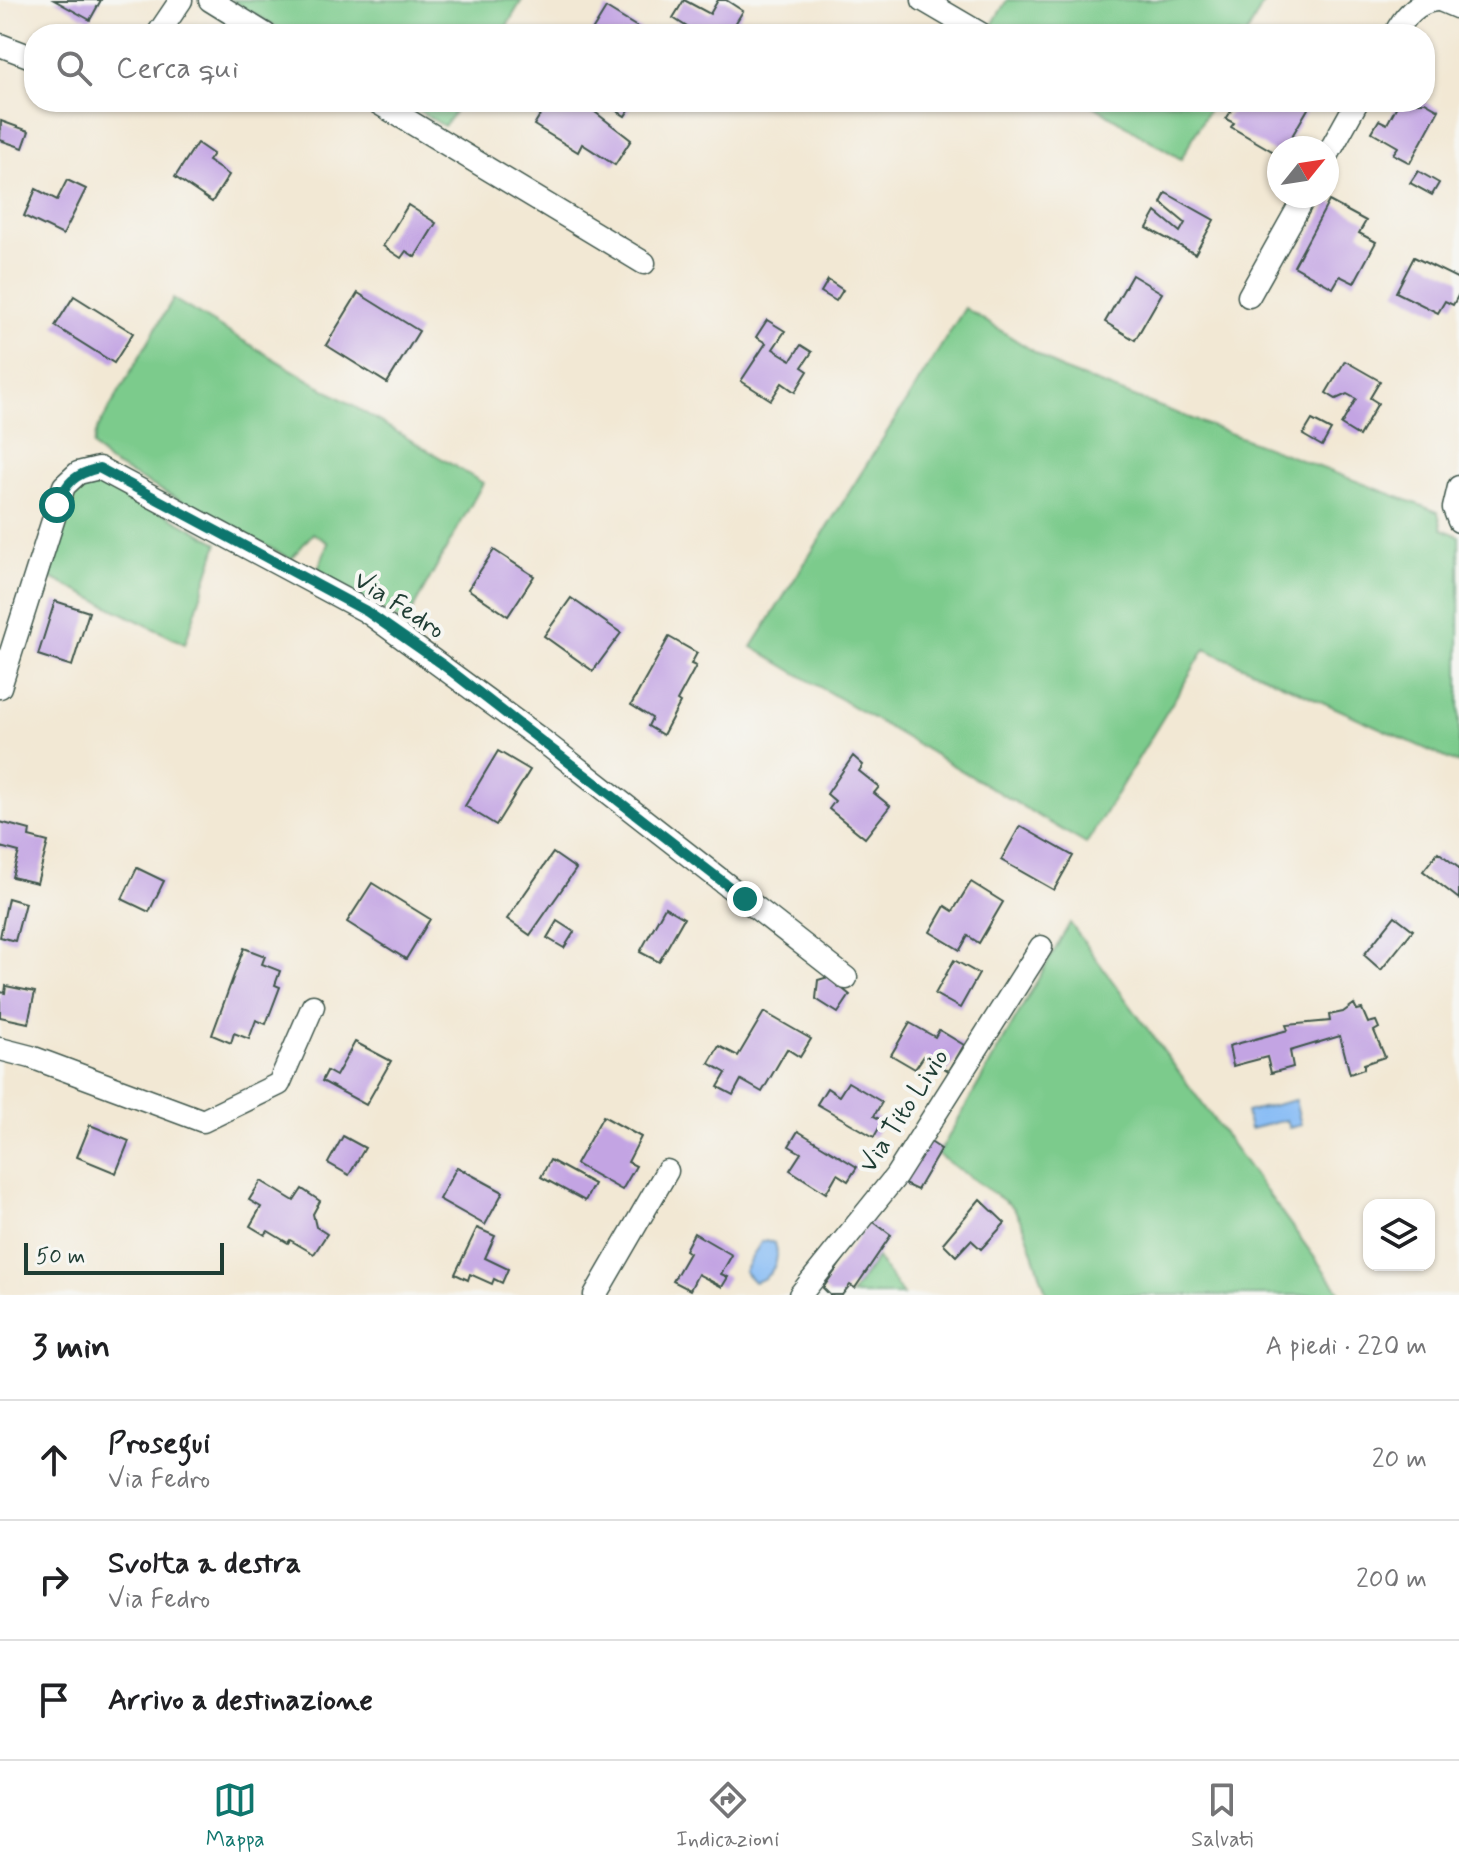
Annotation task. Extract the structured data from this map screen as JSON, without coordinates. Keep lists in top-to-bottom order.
{
  "streets": {
    "street": ["Via Fedro", "Via Tito Livio"]
  },
  "scale_bar": "50 m",
  "north": "top right",
  "page": {
    "search": "Cerca qui",
    "scale": "50 m",
    "heading": ["3 min", "A piedi · 220 m"],
    "list": [
      ["Prosegui", "Via Fedro", "20 m"],
      ["Svolta a destra", "Via Fedro", "200 m"],
      "Arrivo a destinazione"
    ],
    "nav": ["Mappa", "Indicazioni", "Salvati"]
  }
}
